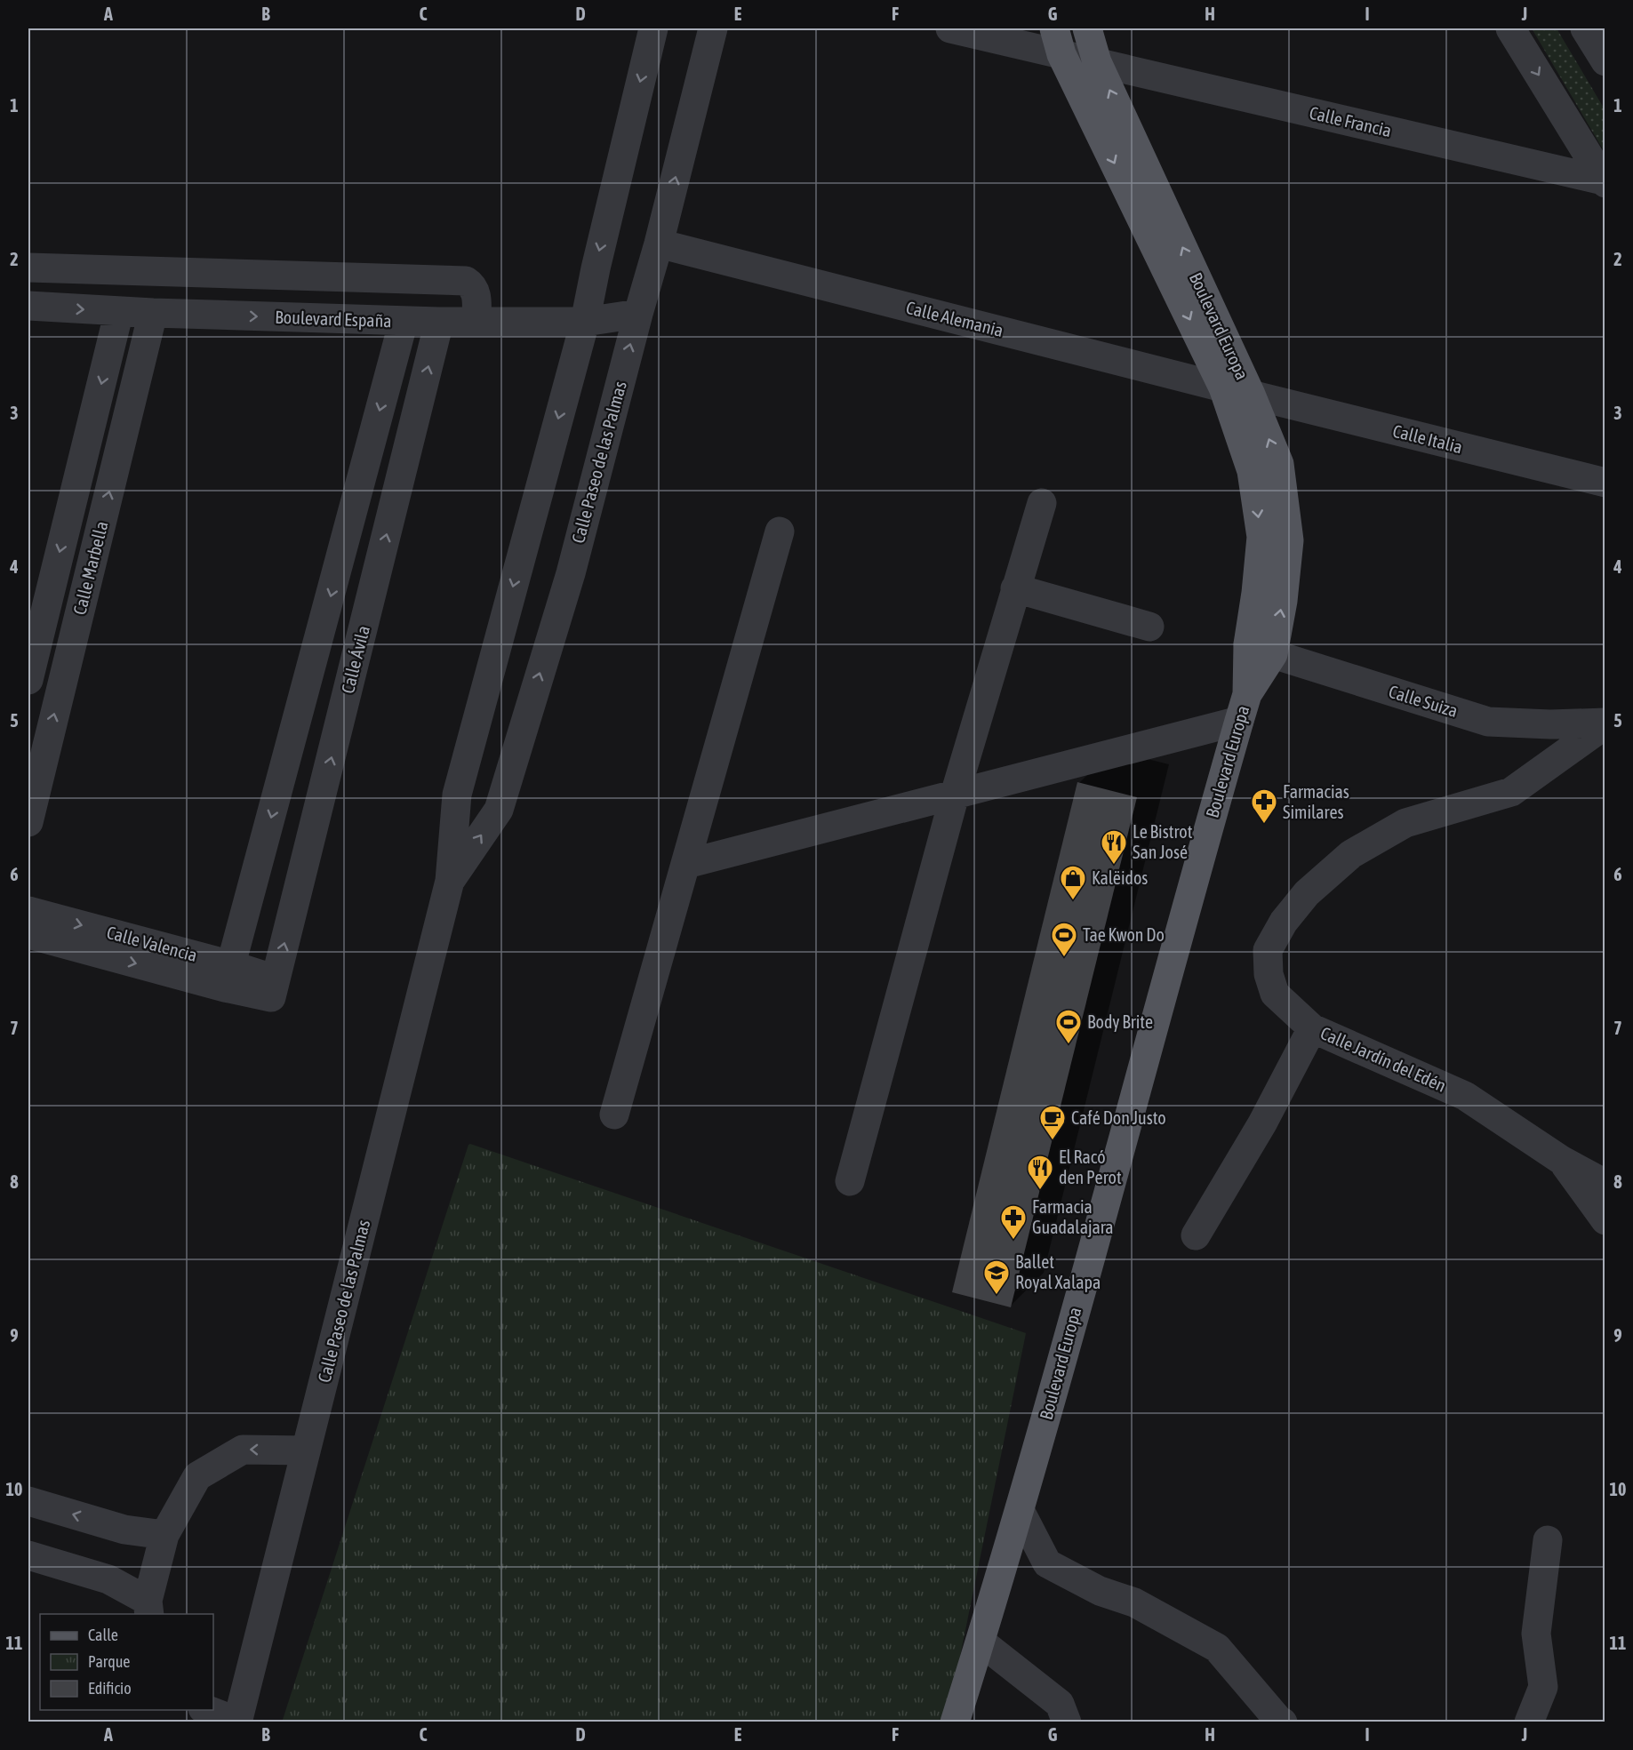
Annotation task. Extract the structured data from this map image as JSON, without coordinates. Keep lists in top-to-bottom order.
{
  "streets": {
    "main road": ["Boulevard Europa"],
    "street": [
      "Calle Francia",
      "Boulevard España",
      "Calle Alemania",
      "Calle Italia",
      "Calle Paseo de las Palmas",
      "Calle Marbella",
      "Calle Ávila",
      "Calle Suiza",
      "Calle Valencia",
      "Calle Jardín del Edén"
    ]
  },
  "crossings": [
    ["Calle Francia", "Boulevard Europa"],
    ["Boulevard España", "Calle Paseo de las Palmas"],
    ["Boulevard España", "Calle Marbella"],
    ["Boulevard España", "Calle Ávila"],
    ["Calle Alemania", "Boulevard Europa"],
    ["Calle Alemania", "Calle Italia"],
    ["Calle Alemania", "Calle Paseo de las Palmas"],
    ["Boulevard Europa", "Calle Italia"],
    ["Boulevard Europa", "Calle Suiza"],
    ["Calle Ávila", "Calle Valencia"],
    ["Calle Suiza", "Calle Jardín del Edén"]
  ],
  "one_way": ["Calle Valencia"],
  "places": {
    "pharmacy": ["Farmacias Similares", "Farmacia Guadalajara"],
    "restaurant": ["Le Bistrot San José", "El Racó den Perot"],
    "shop": ["Kalëidos"],
    "sports": ["Tae Kwon Do", "Body Brite"],
    "cafe": ["Café Don Justo"],
    "school or university": ["Ballet Royal Xalapa"]
  },
  "legend": ["Calle", "Parque", "Edificio"],
  "grid": {
    "columns": [
      "A",
      "B",
      "C",
      "D",
      "E",
      "F",
      "G",
      "H",
      "I",
      "J"
    ],
    "rows": [
      "1",
      "2",
      "3",
      "4",
      "5",
      "6",
      "7",
      "8",
      "9",
      "10",
      "11"
    ]
  }
}
